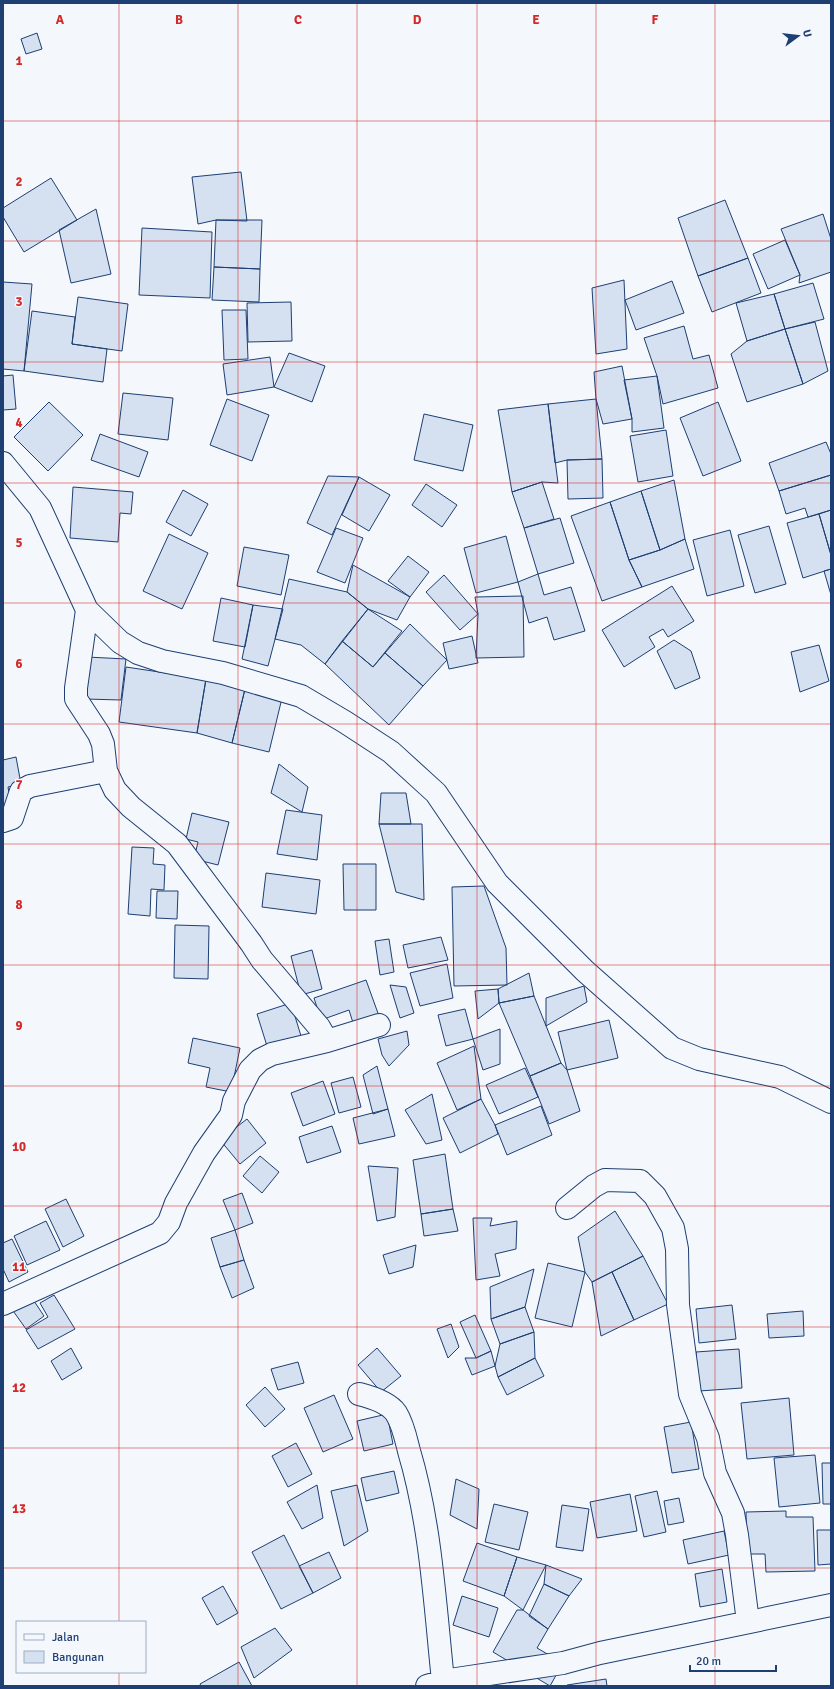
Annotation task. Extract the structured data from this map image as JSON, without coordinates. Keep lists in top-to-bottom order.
{
  "legend": ["Jalan", "Bangunan"],
  "scale_bar": "20 m",
  "north": "right",
  "grid": {
    "columns": [
      "A",
      "B",
      "C",
      "D",
      "E",
      "F"
    ],
    "rows": [
      "1",
      "2",
      "3",
      "4",
      "5",
      "6",
      "7",
      "8",
      "9",
      "10",
      "11",
      "12",
      "13"
    ]
  }
}
